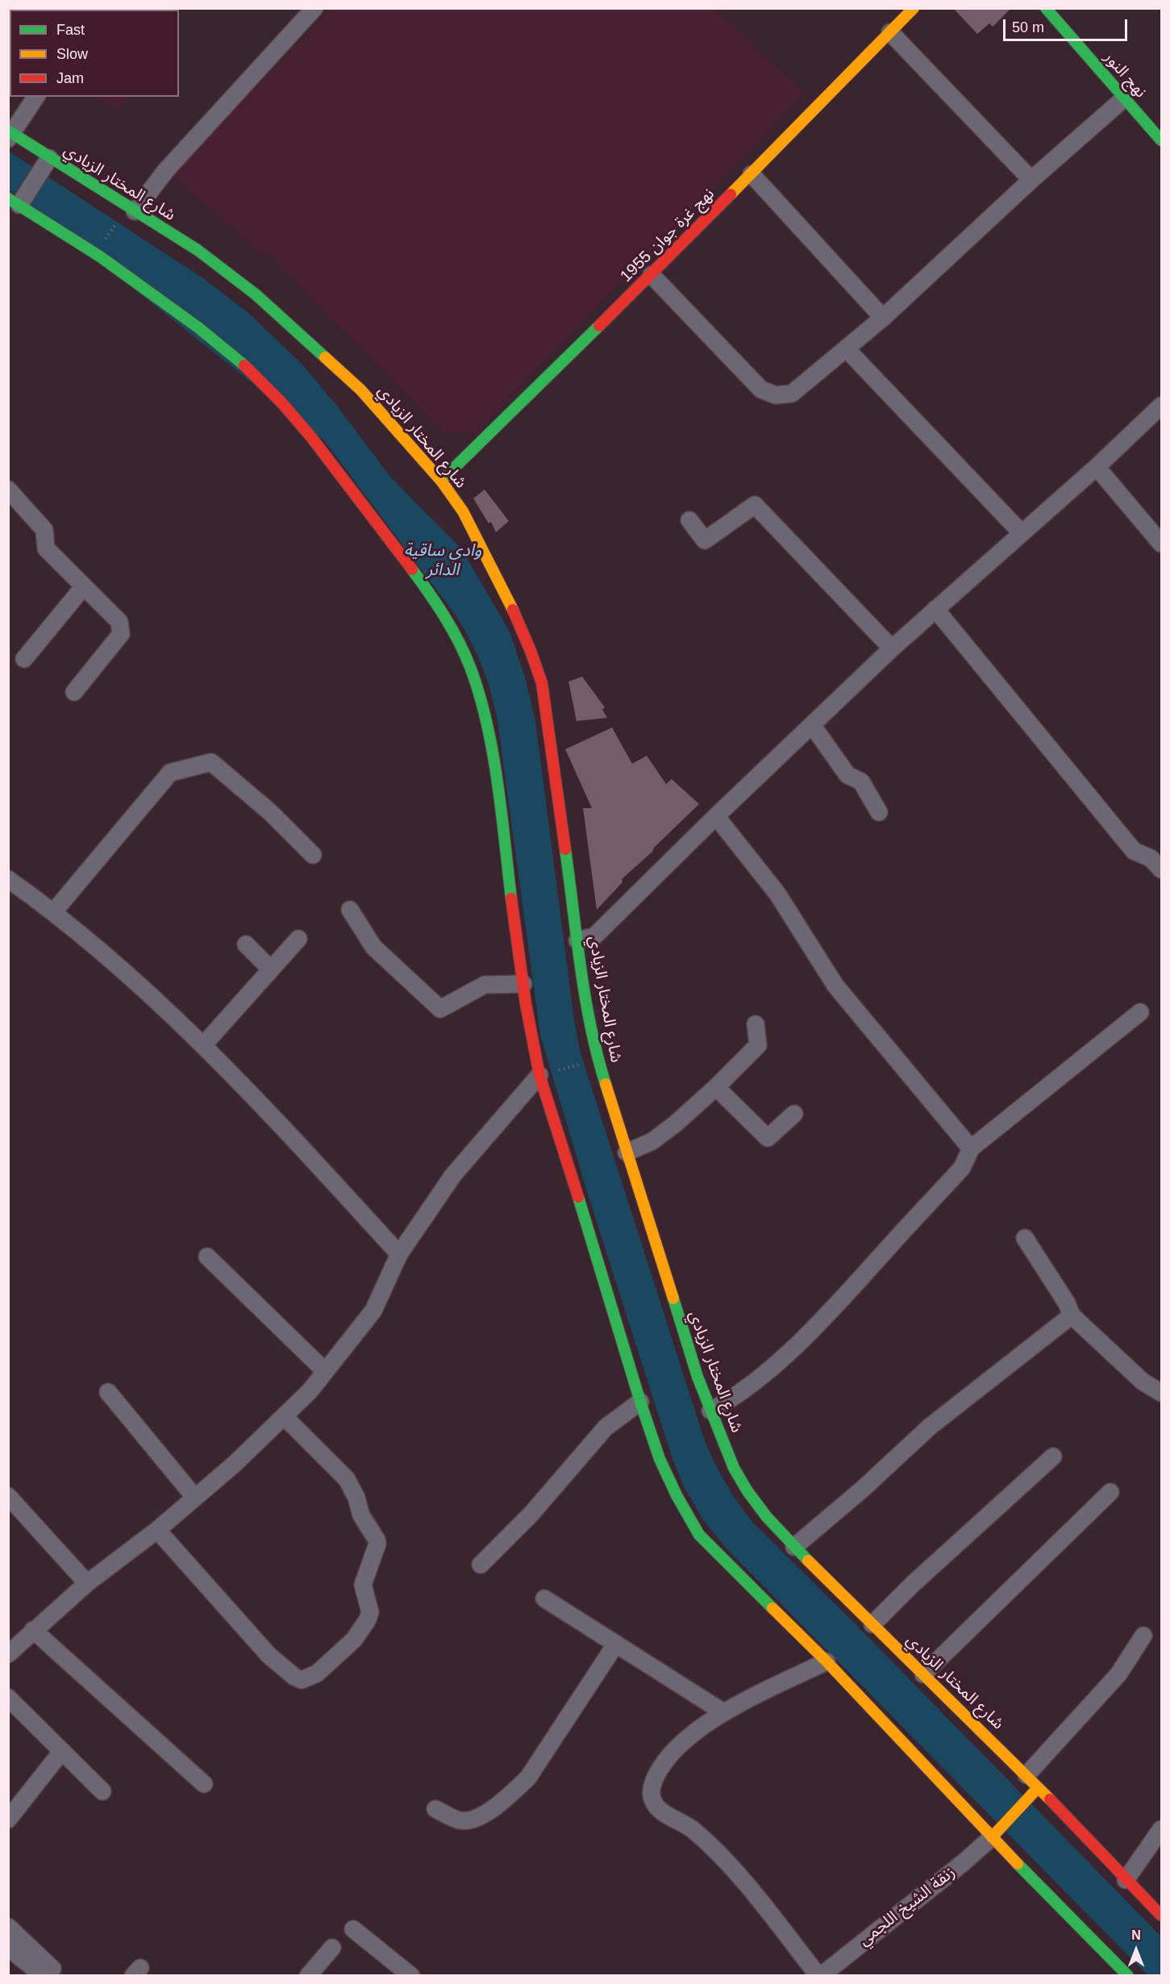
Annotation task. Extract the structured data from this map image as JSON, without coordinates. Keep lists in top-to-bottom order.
{
  "streets": {
    "street": [
      "نهج النور",
      "شارع المختار الزيادي",
      "نهج غرة جوان 1955",
      "زنقة الشيخ اللجمي"
    ]
  },
  "crossings": [
    ["شارع المختار الزيادي", "نهج غرة جوان 1955"]
  ],
  "water": ["وادي ساقية الدائر"],
  "legend": ["Fast", "Slow", "Jam"],
  "scale_bar": "50 m",
  "north": "top"
}
